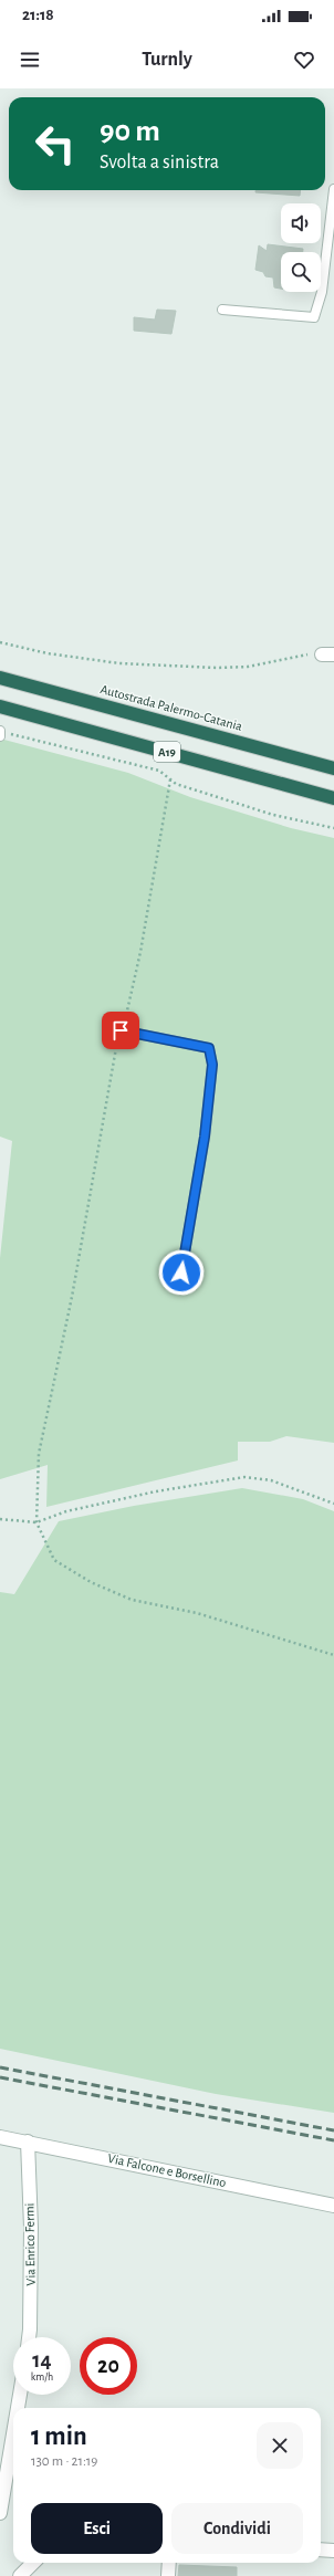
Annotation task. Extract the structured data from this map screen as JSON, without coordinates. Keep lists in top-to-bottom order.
{
  "streets": {
    "highway": ["Autostrada Palermo-Catania", "A19"],
    "street": ["Via Falcone e Borsellino", "Via Enrico Fermi"]
  },
  "crossings": [
    ["Via Falcone e Borsellino", "Via Enrico Fermi"]
  ],
  "page": {
    "status": "21:18",
    "header": "Turnly",
    "turn": ["90 m", "Svolta a sinistra"],
    "speed": "14 km/h",
    "limit": "20",
    "heading": ["1 min", "130 m · 21:19"],
    "buttons": ["Esci", "Condividi"]
  }
}
